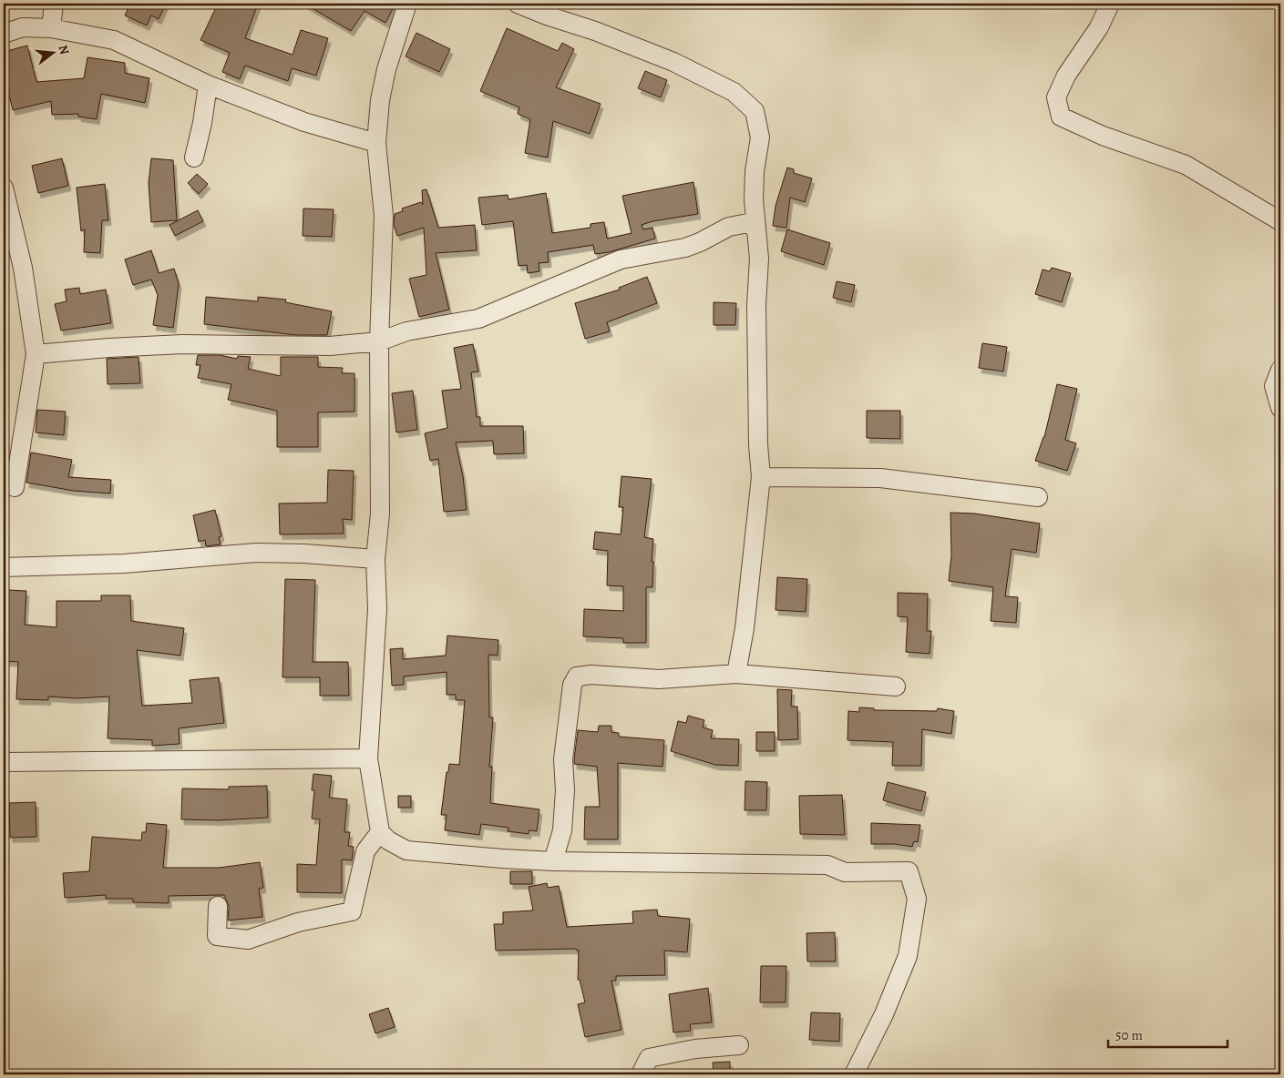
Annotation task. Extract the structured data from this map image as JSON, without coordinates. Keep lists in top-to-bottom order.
{
  "scale_bar": "50 m",
  "north": "right"
}
